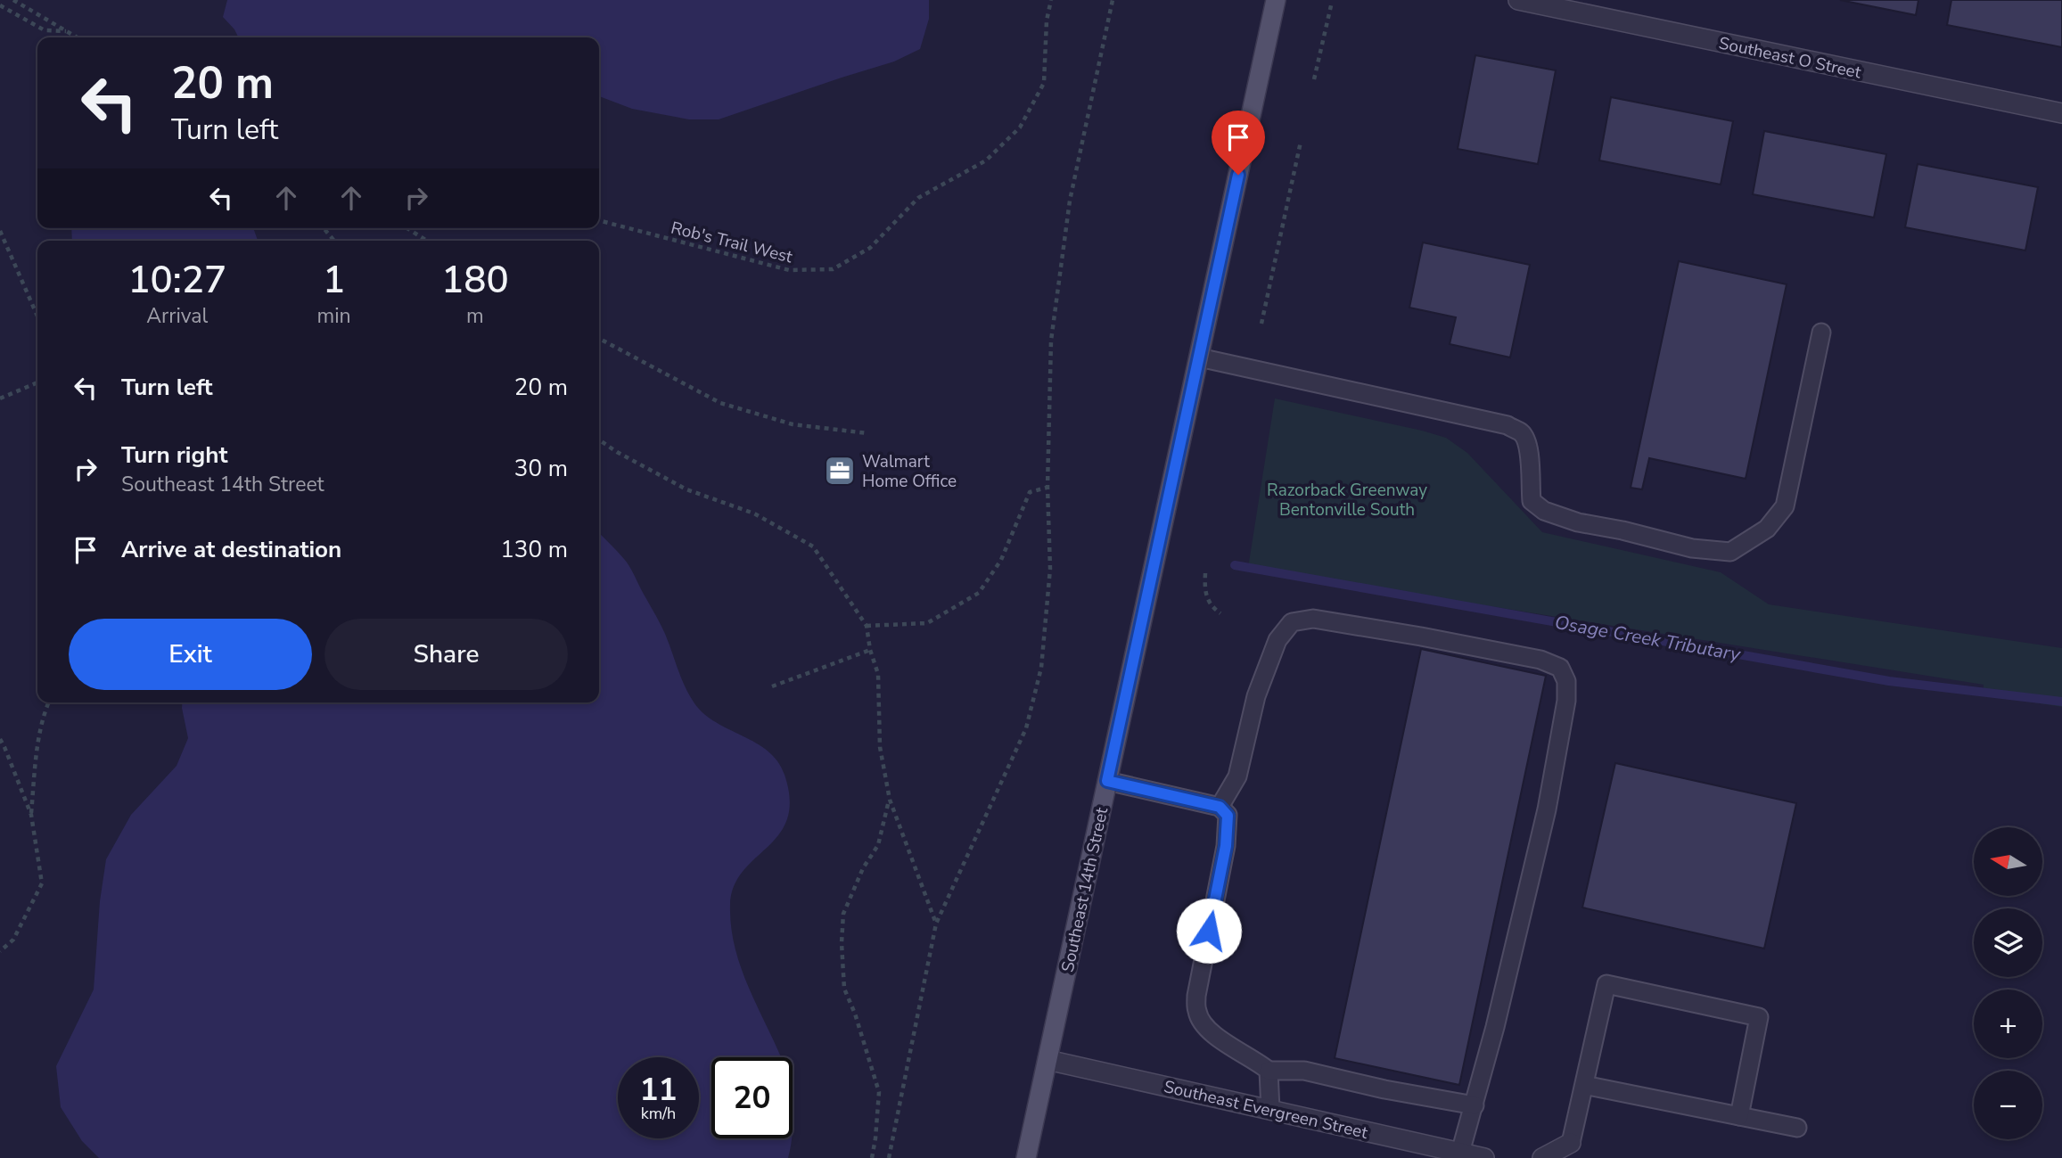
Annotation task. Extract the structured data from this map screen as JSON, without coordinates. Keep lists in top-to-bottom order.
{
  "streets": {
    "main road": ["Southeast 14th Street"],
    "street": ["Southeast O Street", "Southeast Evergreen Street"],
    "path": ["Rob's Trail West"]
  },
  "crossings": [
    ["Southeast 14th Street", "Southeast Evergreen Street"]
  ],
  "water": ["Osage Creek Tributary"],
  "parks": ["Razorback Greenway Bentonville South"],
  "places": {
    "office": ["Walmart Home Office"]
  },
  "north": "left",
  "page": {
    "turn": ["20 m", "Turn left"],
    "eta": [
      "10:27",
      "Arrival",
      "1",
      "min",
      "180",
      "m"
    ],
    "list": [
      {
        "name": "Turn left",
        "value": "20 m"
      },
      {
        "name": "Turn right",
        "note": "Southeast 14th Street",
        "value": "30 m"
      },
      {
        "name": "Arrive at destination",
        "value": "130 m"
      }
    ],
    "buttons": ["Exit", "Share"],
    "map_buttons": ["+", "−"],
    "speed": "11 km/h",
    "limit": "20"
  }
}
